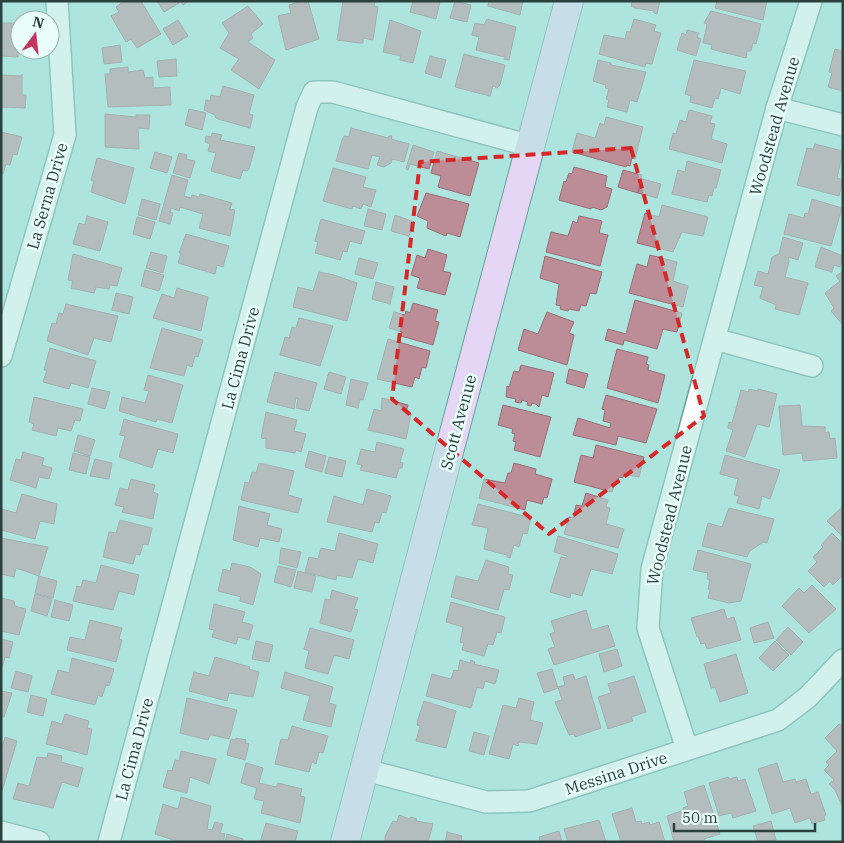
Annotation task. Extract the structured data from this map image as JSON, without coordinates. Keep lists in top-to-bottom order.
{
  "streets": {
    "street": [
      "Woodstead Avenue",
      "La Serna Drive",
      "La Cima Drive",
      "Scott Avenue",
      "Messina Drive"
    ]
  },
  "crossings": [
    ["Woodstead Avenue", "Messina Drive"],
    ["La Cima Drive", "Scott Avenue"],
    ["Scott Avenue", "Messina Drive"]
  ],
  "scale_bar": "50 m",
  "north": "top"
}
